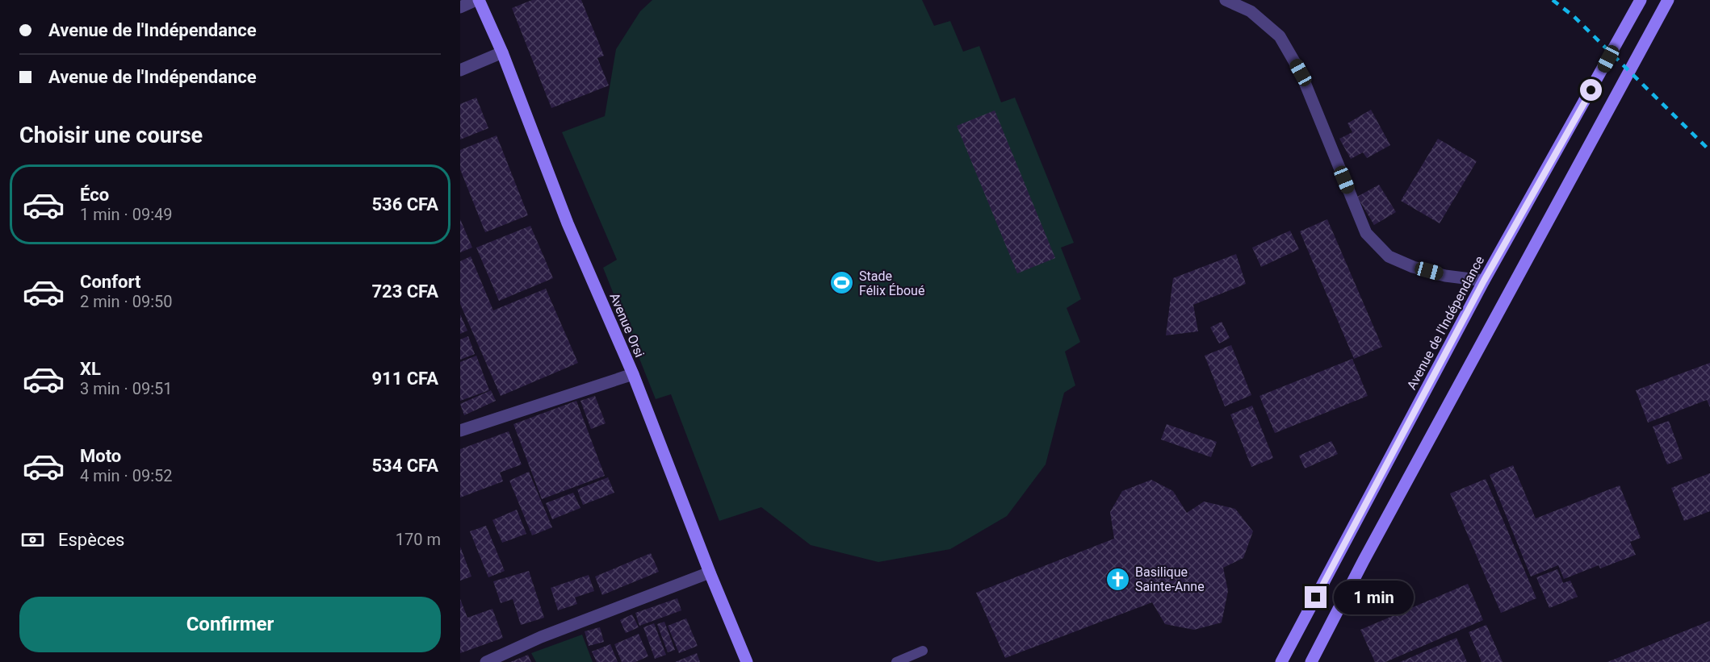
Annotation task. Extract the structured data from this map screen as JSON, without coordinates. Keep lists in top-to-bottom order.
{
  "streets": {
    "main road": ["Avenue de l'Indépendance", "Avenue Orsi"]
  },
  "places": {
    "sports": ["Stade Félix Éboué"],
    "church": ["Basilique Sainte-Anne"]
  },
  "page": {
    "banner": ["Avenue de l'Indépendance", "Avenue de l'Indépendance"],
    "heading": "Choisir une course",
    "list": [
      {
        "name": "Éco",
        "note": "1 min · 09:49",
        "value": "536 CFA"
      },
      {
        "name": "Confort",
        "note": "2 min · 09:50",
        "value": "723 CFA"
      },
      {
        "name": "XL",
        "note": "3 min · 09:51",
        "value": "911 CFA"
      },
      {
        "name": "Moto",
        "note": "4 min · 09:52",
        "value": "534 CFA"
      }
    ],
    "pay": ["Espèces", "170 m"],
    "bubble": "1 min",
    "buttons": "Confirmer"
  }
}
